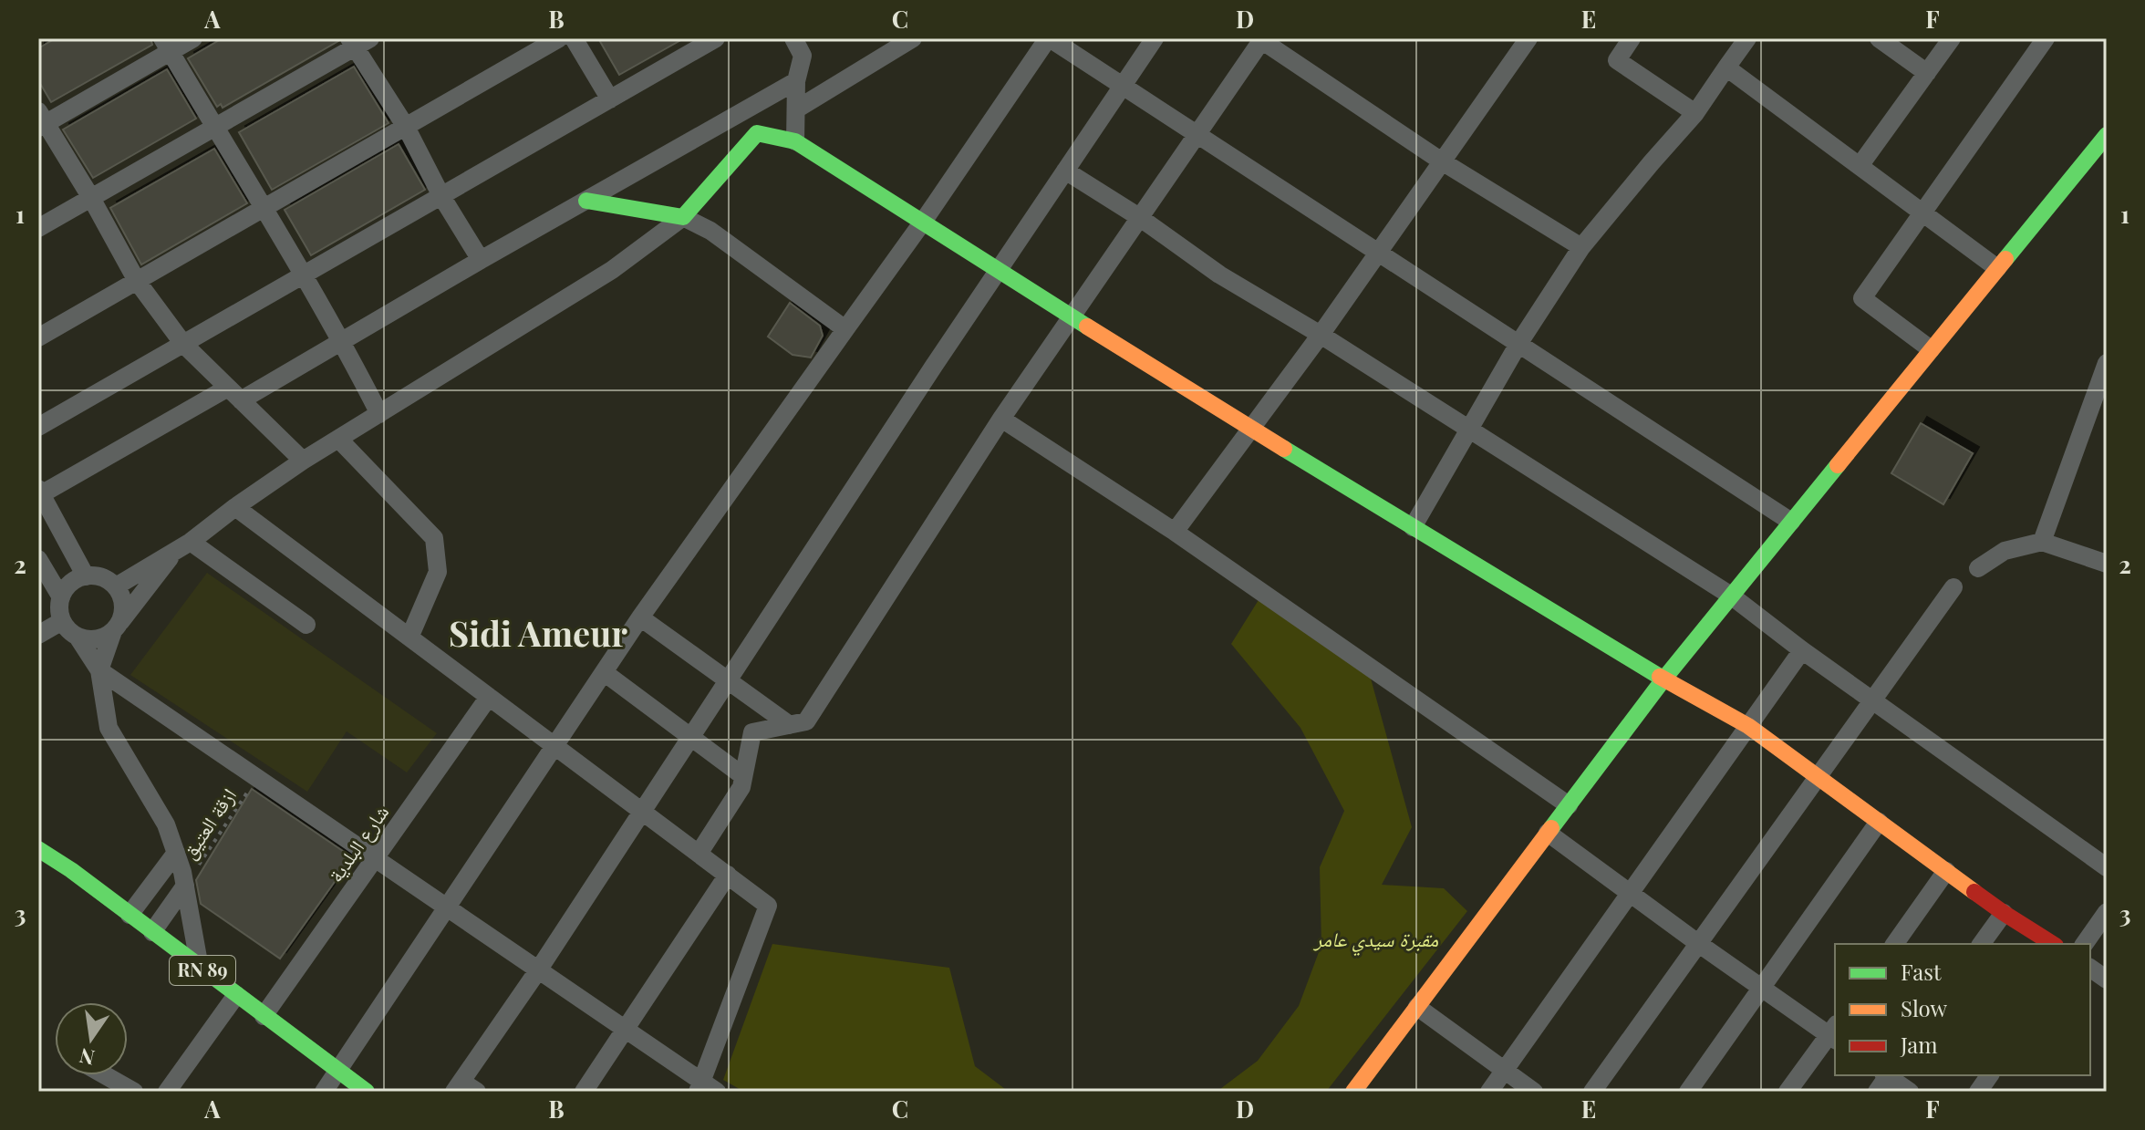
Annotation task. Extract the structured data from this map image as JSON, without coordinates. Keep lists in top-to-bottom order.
{
  "streets": {
    "street": ["شارع البلدية", "RN 89"],
    "path": ["ازقة العتيق"]
  },
  "crossings": [
    ["شارع البلدية", "RN 89"]
  ],
  "districts": ["Sidi Ameur"],
  "parks": ["مقبرة سيدي عامر"],
  "legend": ["Fast", "Slow", "Jam"],
  "north": "bottom",
  "grid": {
    "columns": [
      "A",
      "B",
      "C",
      "D",
      "E",
      "F"
    ],
    "rows": ["1", "2", "3"]
  }
}
